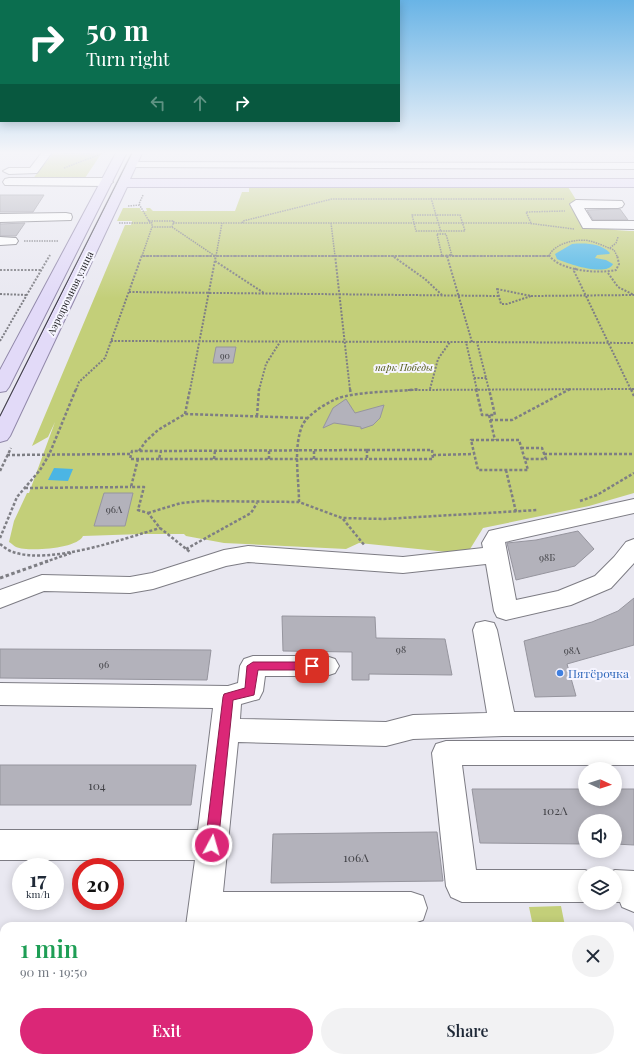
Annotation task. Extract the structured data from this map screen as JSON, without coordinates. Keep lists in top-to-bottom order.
{
  "streets": {
    "main road": ["Аэродромная улица"]
  },
  "parks": ["парк Победы"],
  "places": ["Пятёрочка"],
  "house_numbers": [
    "90",
    "96А",
    "98Б",
    "98",
    "98А",
    "96",
    "104",
    "102А",
    "106А"
  ],
  "north": "right",
  "page": {
    "turn": ["50 m", "Turn right"],
    "speed": "17 km/h",
    "limit": "20",
    "heading": ["1 min", "90 m · 19:50"],
    "buttons": ["Exit", "Share"]
  }
}
